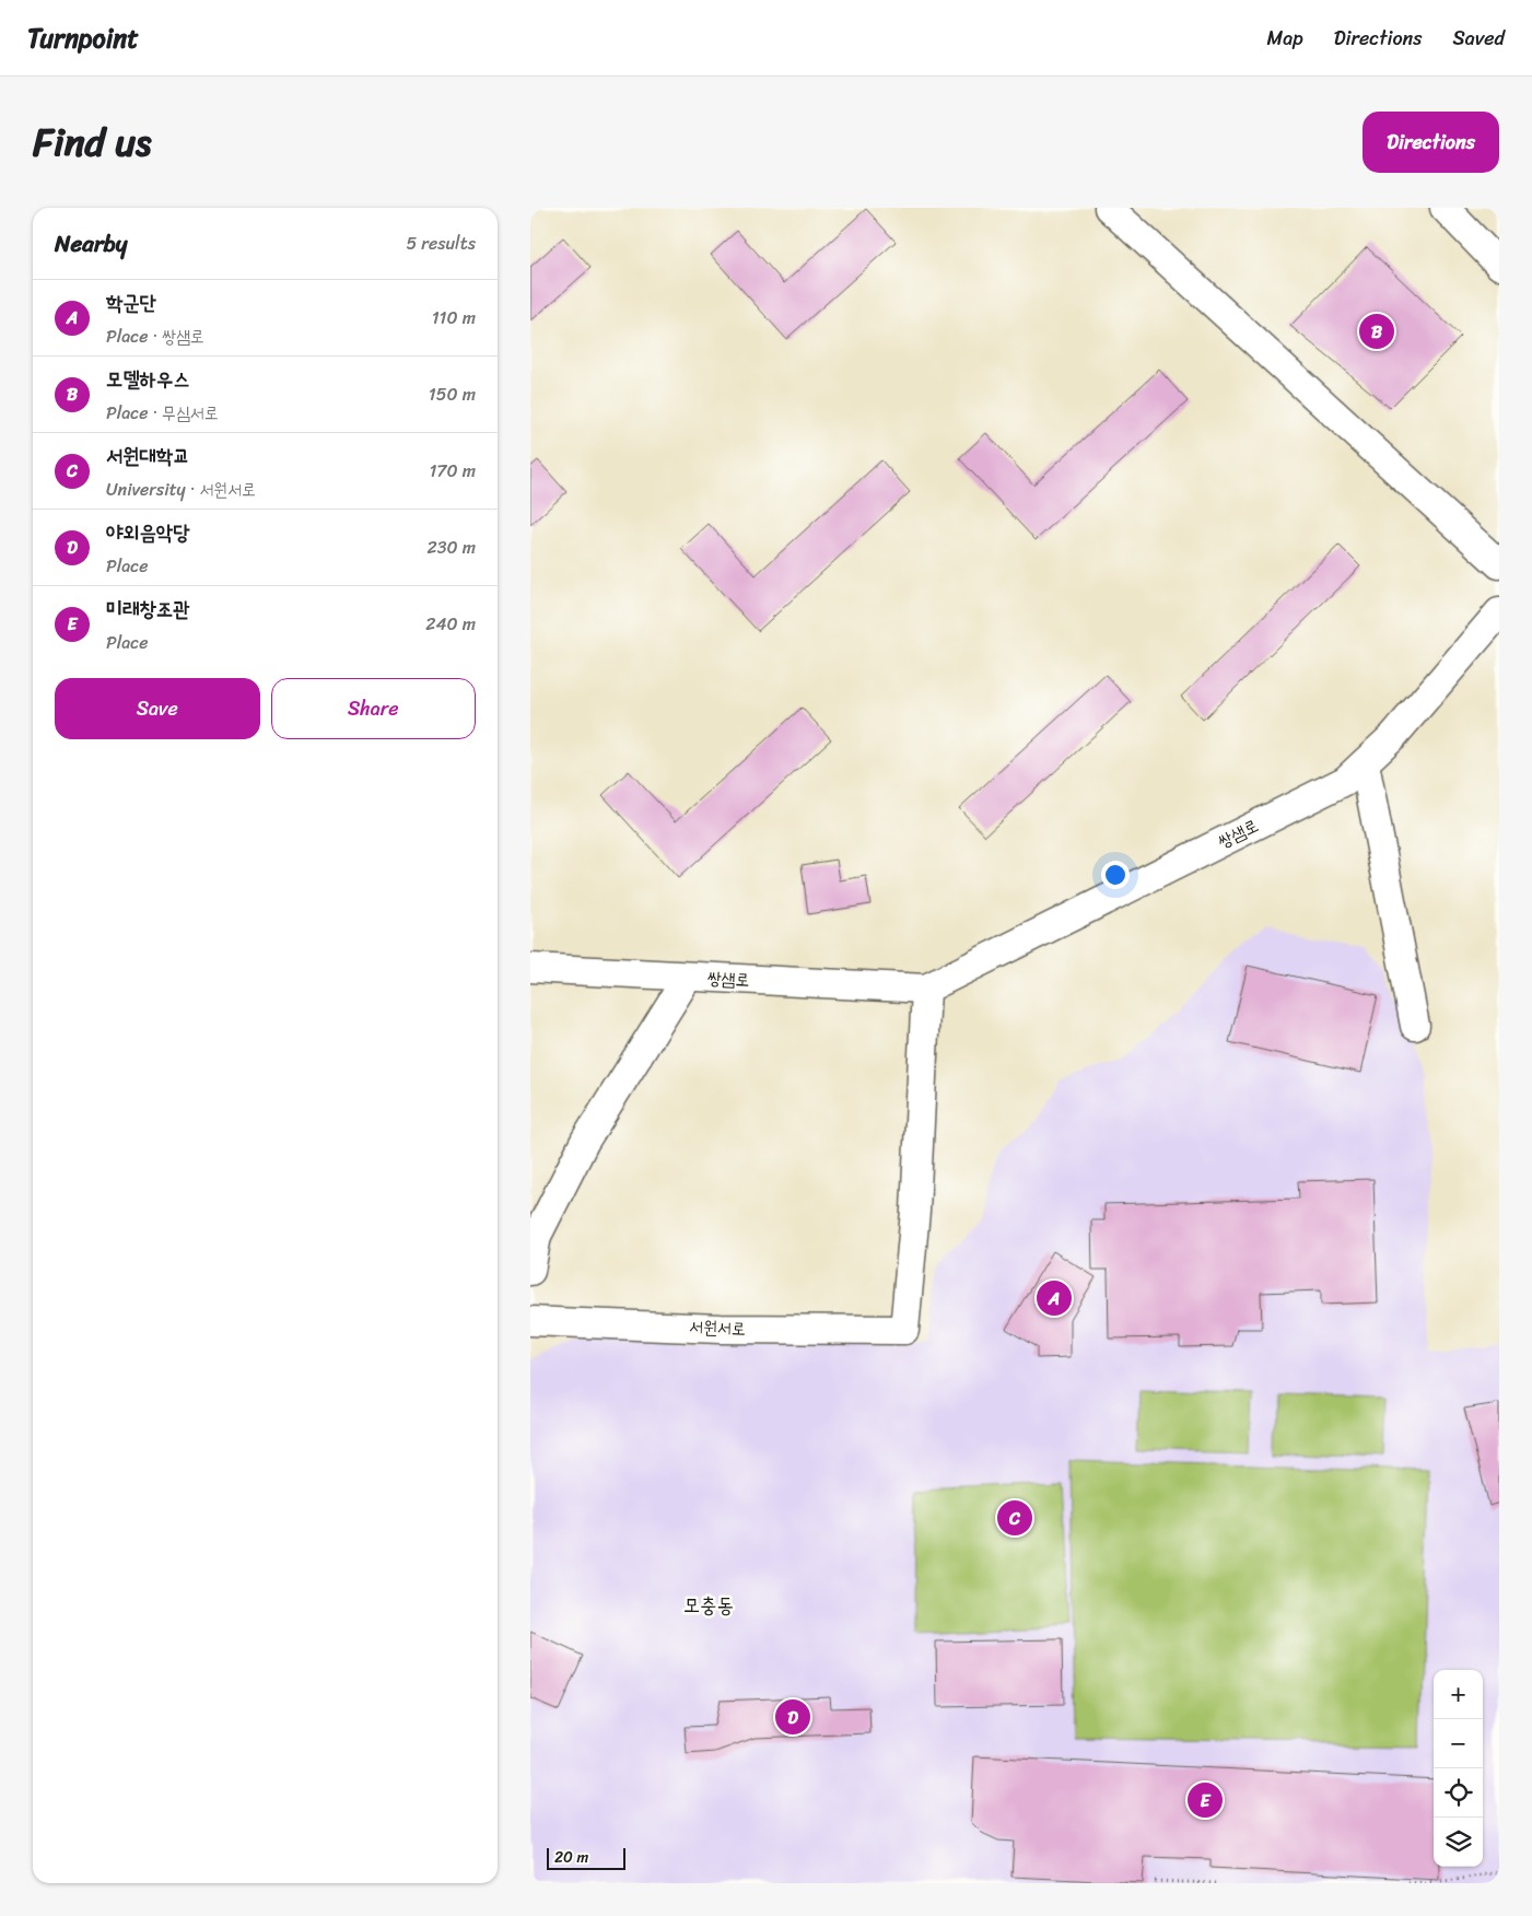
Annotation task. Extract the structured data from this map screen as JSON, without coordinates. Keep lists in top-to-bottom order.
{
  "streets": {
    "street": ["쌍샘로", "서원서로"]
  },
  "crossings": [
    ["쌍샘로", "서원서로"]
  ],
  "districts": ["모충동"],
  "scale_bar": "20 m",
  "page": {
    "header": "Turnpoint",
    "nav": ["Map", "Directions", "Saved"],
    "title": "Find us",
    "buttons": [
      "Directions",
      ["Save", "Share"]
    ],
    "heading": ["Nearby", "5 results"],
    "list": [
      {
        "mark": "A",
        "name": "학군단",
        "note": "Place · 쌍샘로",
        "value": "110 m"
      },
      {
        "mark": "B",
        "name": "모델하우스",
        "note": "Place · 무심서로",
        "value": "150 m"
      },
      {
        "mark": "C",
        "name": "서원대학교",
        "note": "University · 서원서로",
        "value": "170 m"
      },
      {
        "mark": "D",
        "name": "야외음악당",
        "note": "Place",
        "value": "230 m"
      },
      {
        "mark": "E",
        "name": "미래창조관",
        "note": "Place",
        "value": "240 m"
      }
    ],
    "pins": [
      "B",
      "A",
      "C",
      "D",
      "E"
    ],
    "map_buttons": ["+", "−"],
    "scale": "20 m"
  }
}
